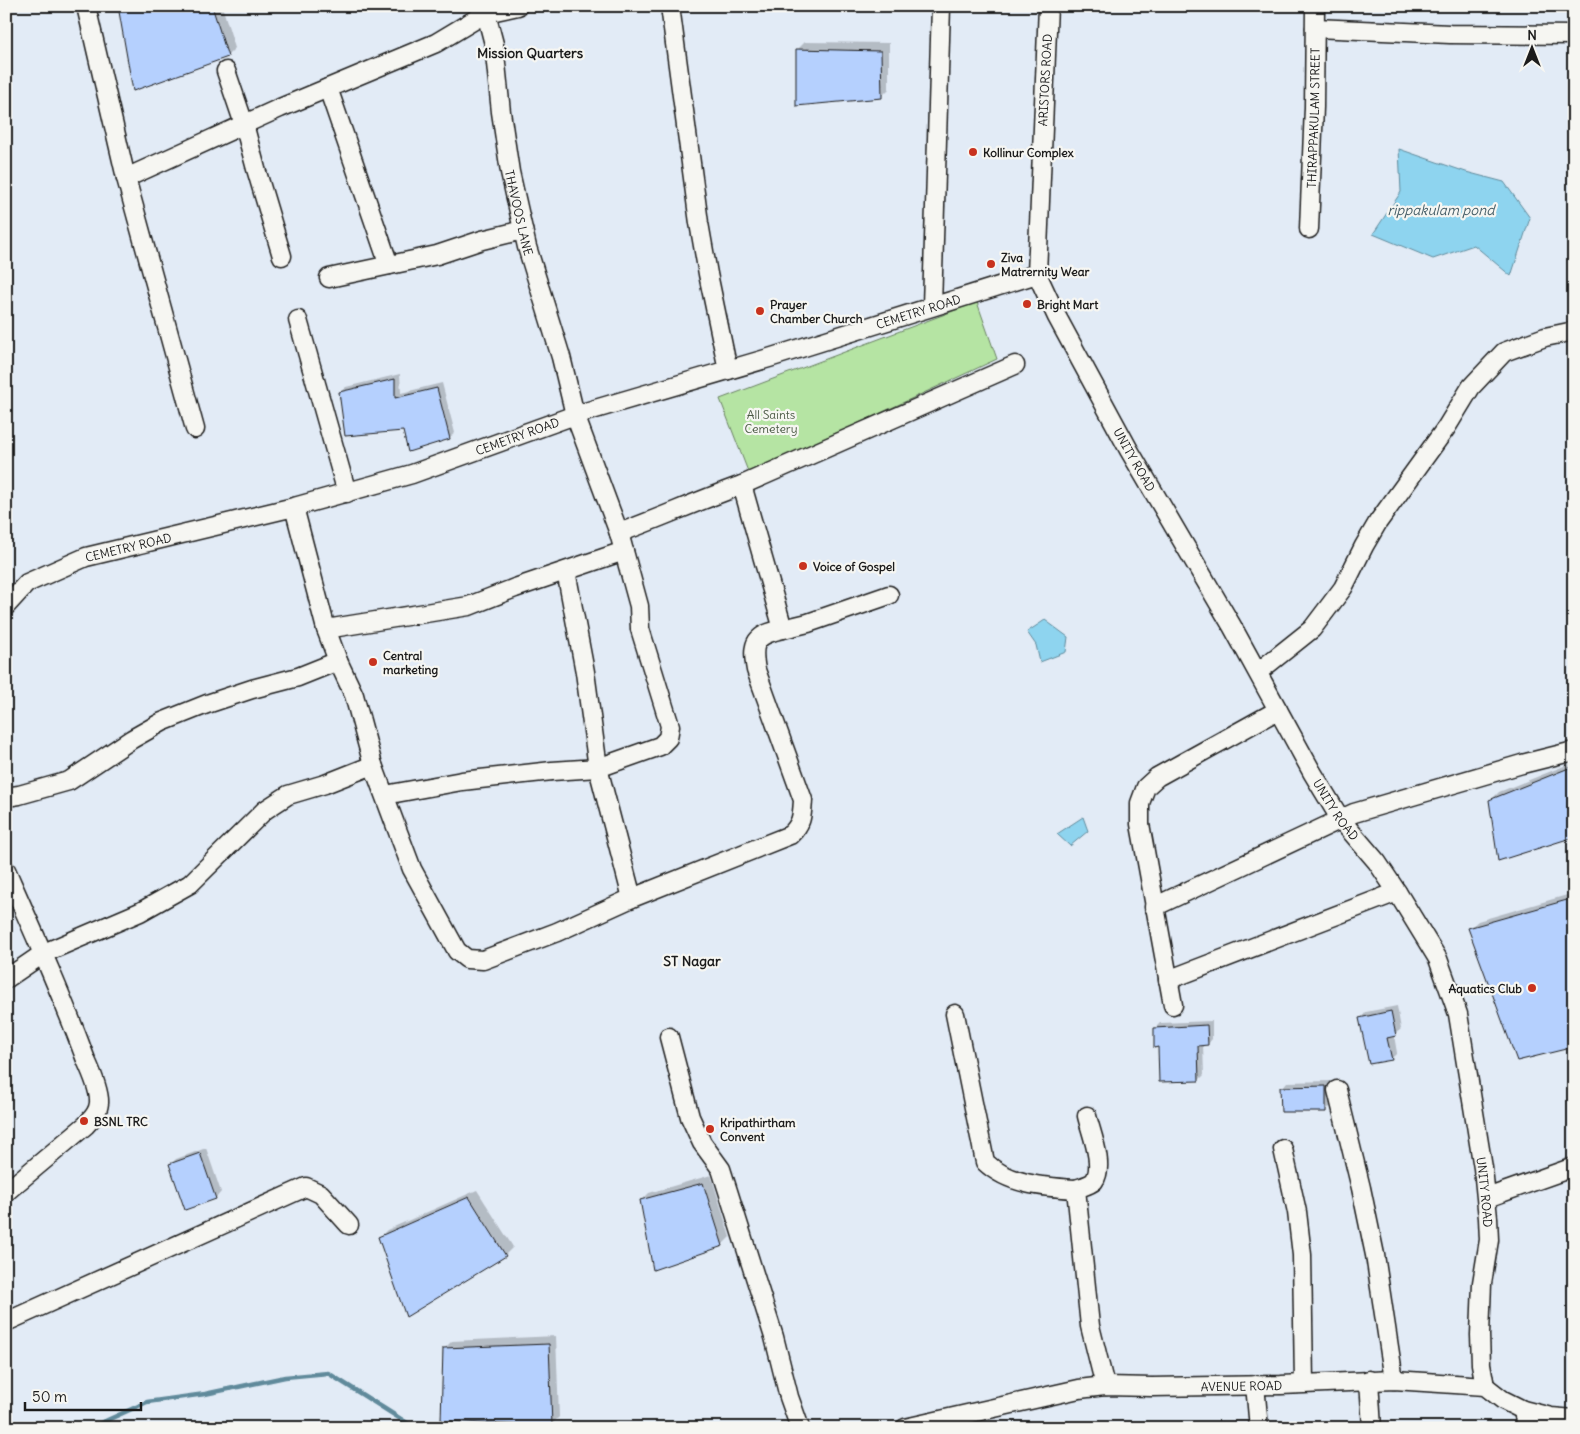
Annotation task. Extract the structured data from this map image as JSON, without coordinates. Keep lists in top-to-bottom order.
{
  "streets": {
    "street": [
      "ARISTORS ROAD",
      "THIRAPPAKULAM STREET",
      "THAVOOS LANE",
      "CEMETRY ROAD",
      "UNITY ROAD",
      "AVENUE ROAD"
    ]
  },
  "crossings": [
    ["ARISTORS ROAD", "CEMETRY ROAD"],
    ["ARISTORS ROAD", "UNITY ROAD"],
    ["THAVOOS LANE", "CEMETRY ROAD"],
    ["CEMETRY ROAD", "UNITY ROAD"],
    ["UNITY ROAD", "AVENUE ROAD"]
  ],
  "districts": ["Mission Quarters", "ST Nagar"],
  "water": ["rippakulam pond"],
  "parks": ["All Saints Cemetery"],
  "places": [
    "Kollinur Complex",
    "Ziva Matrernity Wear",
    "Bright Mart",
    "Prayer Chamber Church",
    "Voice of Gospel",
    "Central marketing",
    "Aquatics Club",
    "BSNL TRC",
    "Kripathirtham Convent"
  ],
  "scale_bar": "50 m",
  "north": "top"
}
